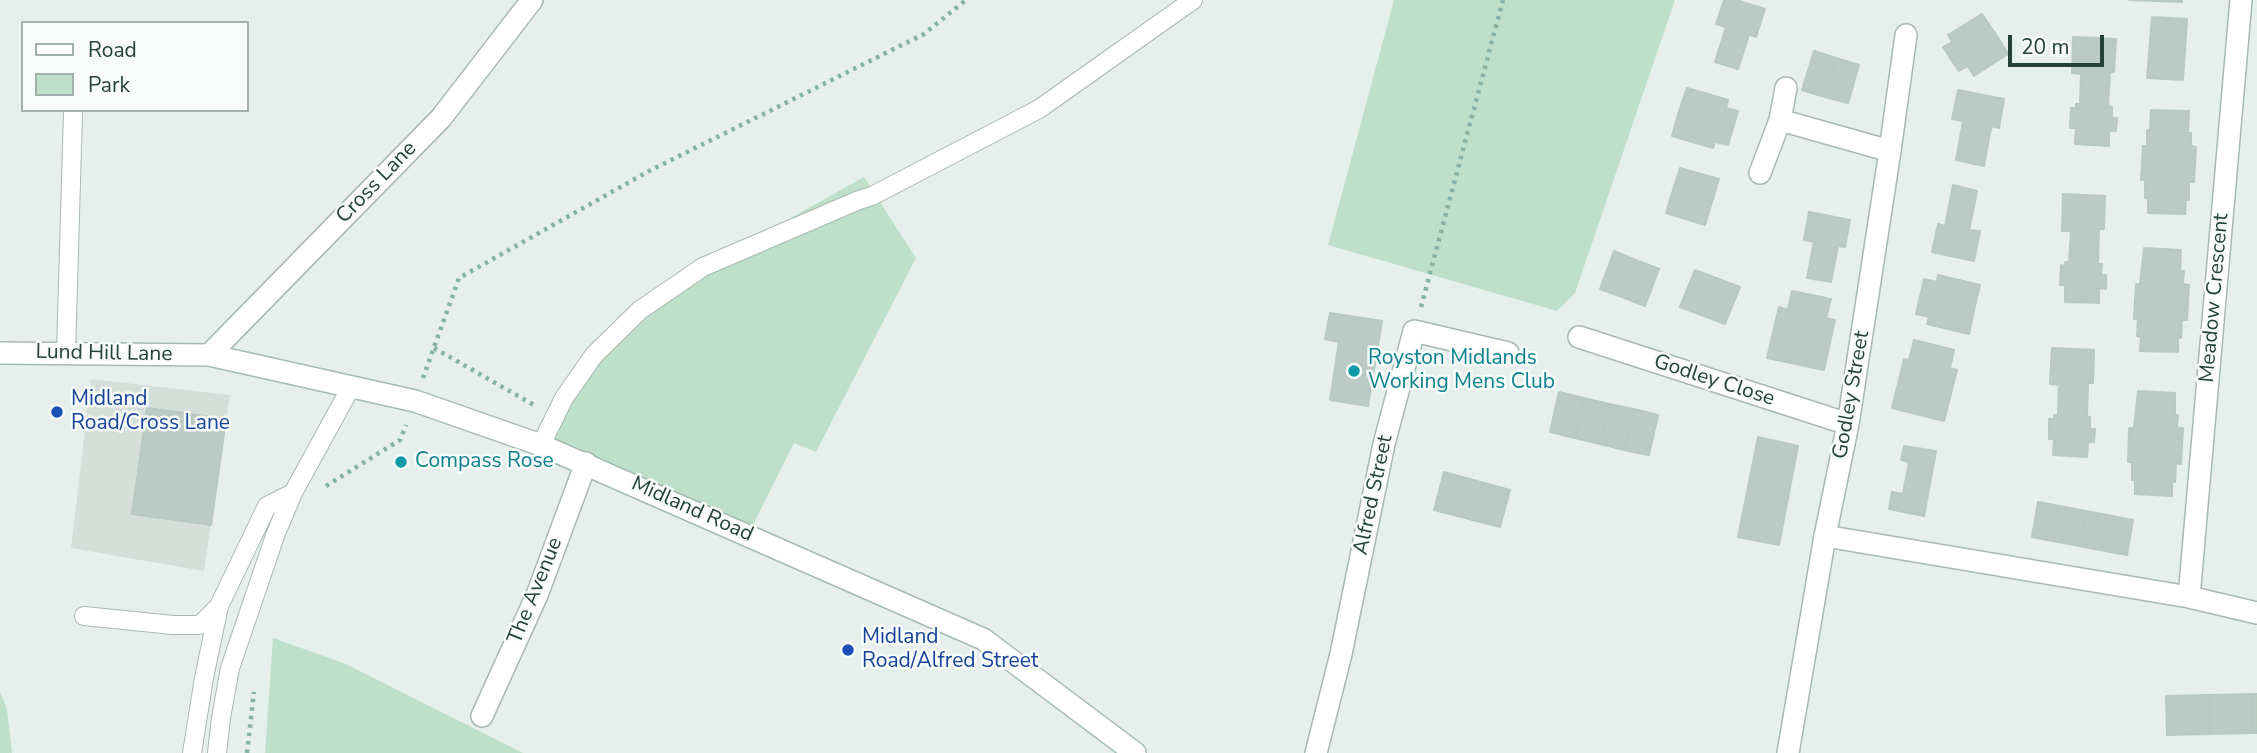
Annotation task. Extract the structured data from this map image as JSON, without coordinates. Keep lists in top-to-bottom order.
{
  "streets": {
    "street": [
      "Cross Lane",
      "Meadow Crescent",
      "Lund Hill Lane",
      "Godley Close",
      "Godley Street",
      "Alfred Street",
      "Midland Road",
      "The Avenue"
    ]
  },
  "crossings": [
    ["Cross Lane", "Lund Hill Lane"],
    ["Cross Lane", "Midland Road"],
    ["Lund Hill Lane", "Midland Road"],
    ["Godley Close", "Godley Street"],
    ["Midland Road", "The Avenue"]
  ],
  "places": [
    "Royston Midlands Working Mens Club",
    "Midland Road/Cross Lane",
    "Compass Rose",
    "Midland Road/Alfred Street"
  ],
  "legend": ["Road", "Park"],
  "scale_bar": "20 m"
}
